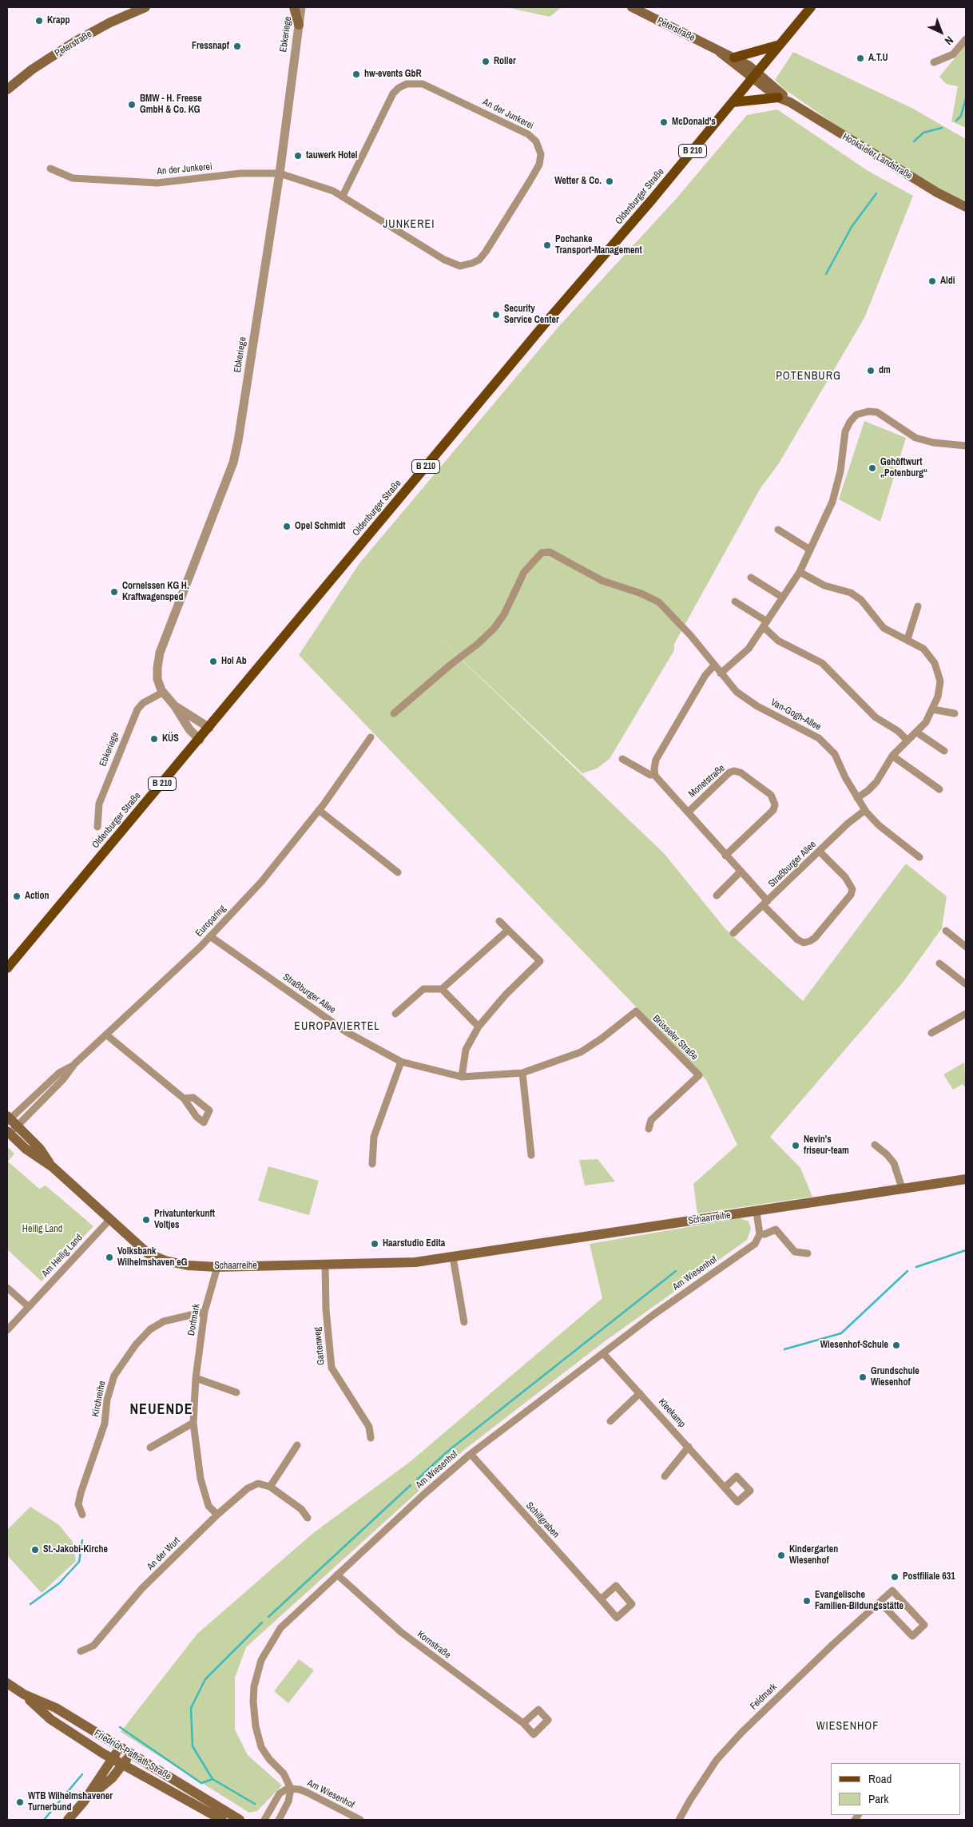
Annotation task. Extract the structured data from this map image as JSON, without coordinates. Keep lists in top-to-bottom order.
{
  "streets": {
    "main road": [
      "Peterstraße",
      "B 210",
      "Hooksieler Landstraße",
      "Oldenburger Straße",
      "Schaarreihe",
      "Friedrich-Paffrath-Straße"
    ],
    "street": [
      "Ebkeriege",
      "An der Junkerei",
      "Van-Gogh-Allee",
      "Monetstraße",
      "Straßburger Allee",
      "Europaring",
      "Brüsseler Straße",
      "Am Heilig Land",
      "Am Wiesenhof",
      "Dorfmark",
      "Gartenweg",
      "Kirchreihe",
      "Kleekamp",
      "Schilfgraben",
      "An der Wurt",
      "Kornstraße",
      "Feldmark"
    ]
  },
  "crossings": [
    ["Peterstraße", "Hooksieler Landstraße"],
    ["Peterstraße", "Oldenburger Straße"],
    ["Ebkeriege", "An der Junkerei"],
    ["Ebkeriege", "Oldenburger Straße"],
    ["Hooksieler Landstraße", "Oldenburger Straße"],
    ["Van-Gogh-Allee", "Straßburger Allee"],
    ["Monetstraße", "Straßburger Allee"],
    ["Straßburger Allee", "Europaring"],
    ["Straßburger Allee", "Brüsseler Straße"],
    ["Europaring", "Schaarreihe"],
    ["Schaarreihe", "Am Heilig Land"],
    ["Schaarreihe", "Dorfmark"],
    ["Schaarreihe", "Gartenweg"],
    ["Am Wiesenhof", "Kleekamp"],
    ["Am Wiesenhof", "Schilfgraben"],
    ["Am Wiesenhof", "Kornstraße"],
    ["Dorfmark", "Kirchreihe"],
    ["Dorfmark", "An der Wurt"]
  ],
  "districts": [
    "JUNKEREI",
    "POTENBURG",
    "EUROPAVIERTEL",
    "NEUENDE",
    "WIESENHOF"
  ],
  "parks": ["Heilig Land"],
  "places": [
    "Krapp",
    "Fressnapf",
    "A.T.U",
    "Roller",
    "hw-events GbR",
    "BMW - H. Freese GmbH & Co. KG",
    "McDonald's",
    "tauwerk Hotel",
    "Wetter & Co.",
    "Pochanke Transport-Management",
    "Aldi",
    "Security Service Center",
    "dm",
    "Gehöftwurt „Potenburg“",
    "Opel Schmidt",
    "Cornelssen KG H. Kraftwagensped",
    "Hol Ab",
    "KÜS",
    "Action",
    "Nevin's friseur-team",
    "Privatunterkunft Voltjes",
    "Haarstudio Edita",
    "Volksbank Wilhelmshaven eG",
    "Wiesenhof-Schule",
    "Grundschule Wiesenhof",
    "St.-Jakobi-Kirche",
    "Kindergarten Wiesenhof",
    "Postfiliale 631",
    "Evangelische Familien-Bildungsstätte",
    "WTB Wilhelmshavener Turnerbund"
  ],
  "legend": ["Road", "Park"],
  "north": "bottom right"
}
